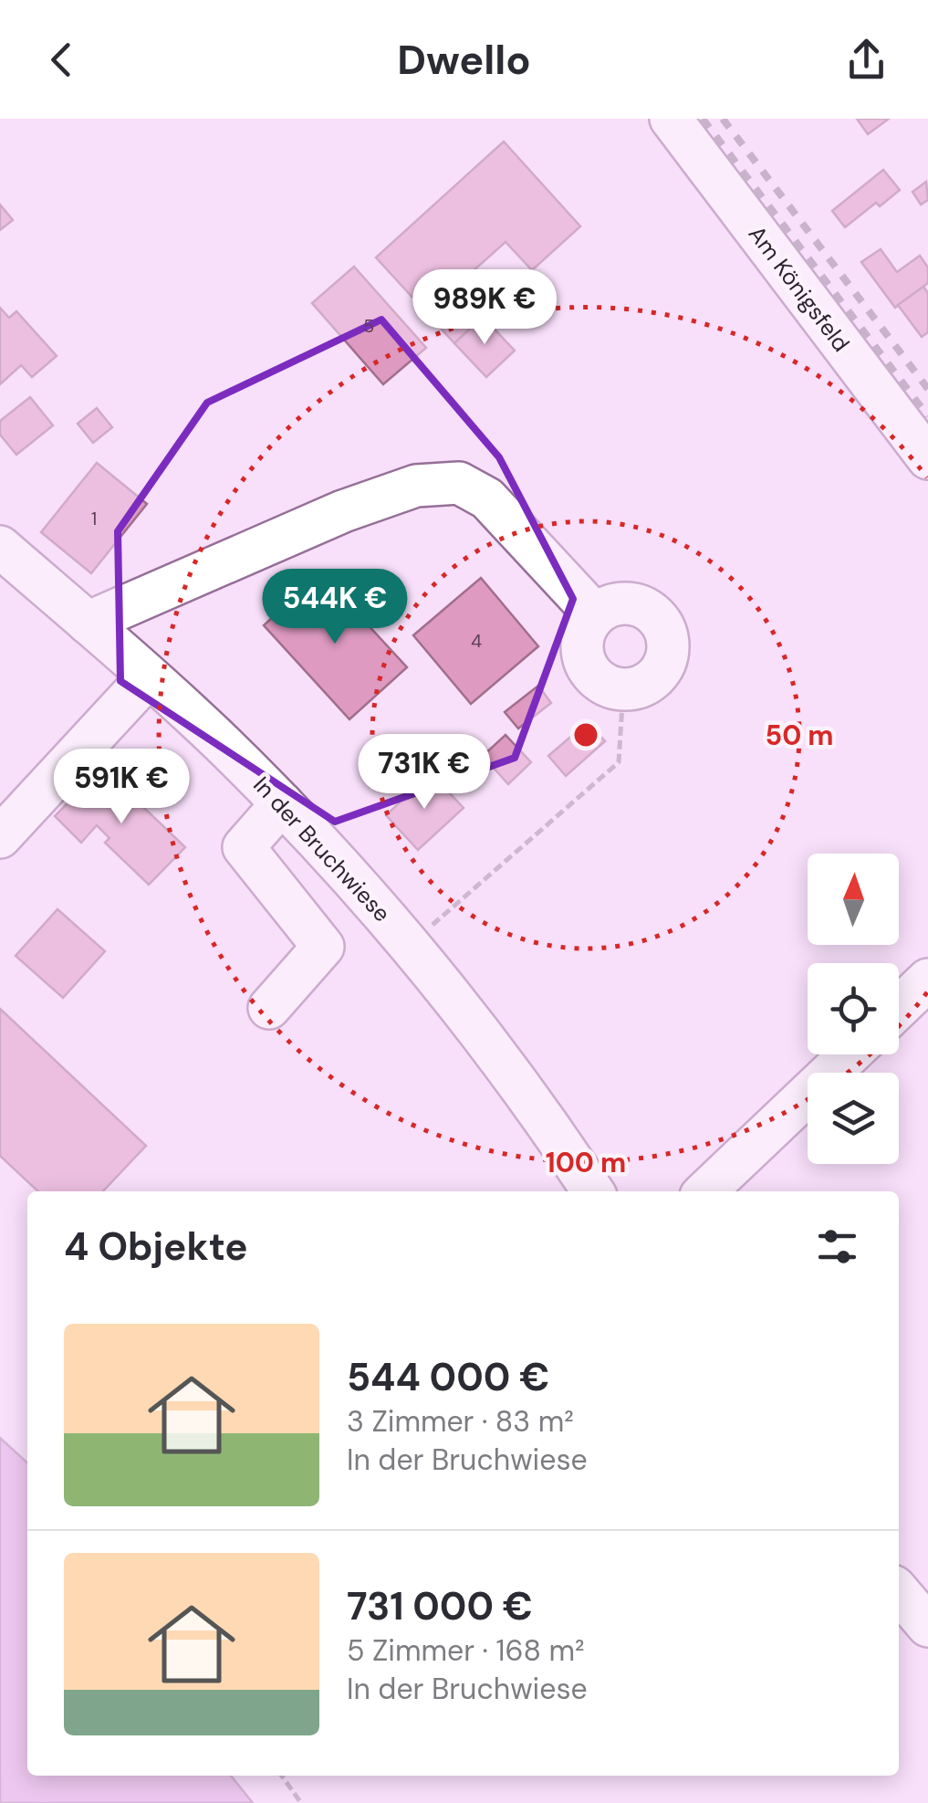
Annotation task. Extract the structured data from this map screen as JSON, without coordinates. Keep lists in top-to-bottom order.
{
  "streets": {
    "street": ["Am Königsfeld", "In der Bruchwiese"]
  },
  "house_numbers": ["5", "1", "4"],
  "north": "top",
  "page": {
    "header": "Dwello",
    "price": [
      "989K €",
      "544K €",
      "731K €",
      "591K €"
    ],
    "heading": "4 Objekte",
    "list": [
      {
        "name": "544 000 €",
        "note": "3 Zimmer · 83 m² · In der Bruchwiese"
      },
      {
        "name": "731 000 €",
        "note": "5 Zimmer · 168 m² · In der Bruchwiese"
      }
    ]
  },
  "rings": ["50 m", "100 m"]
}
